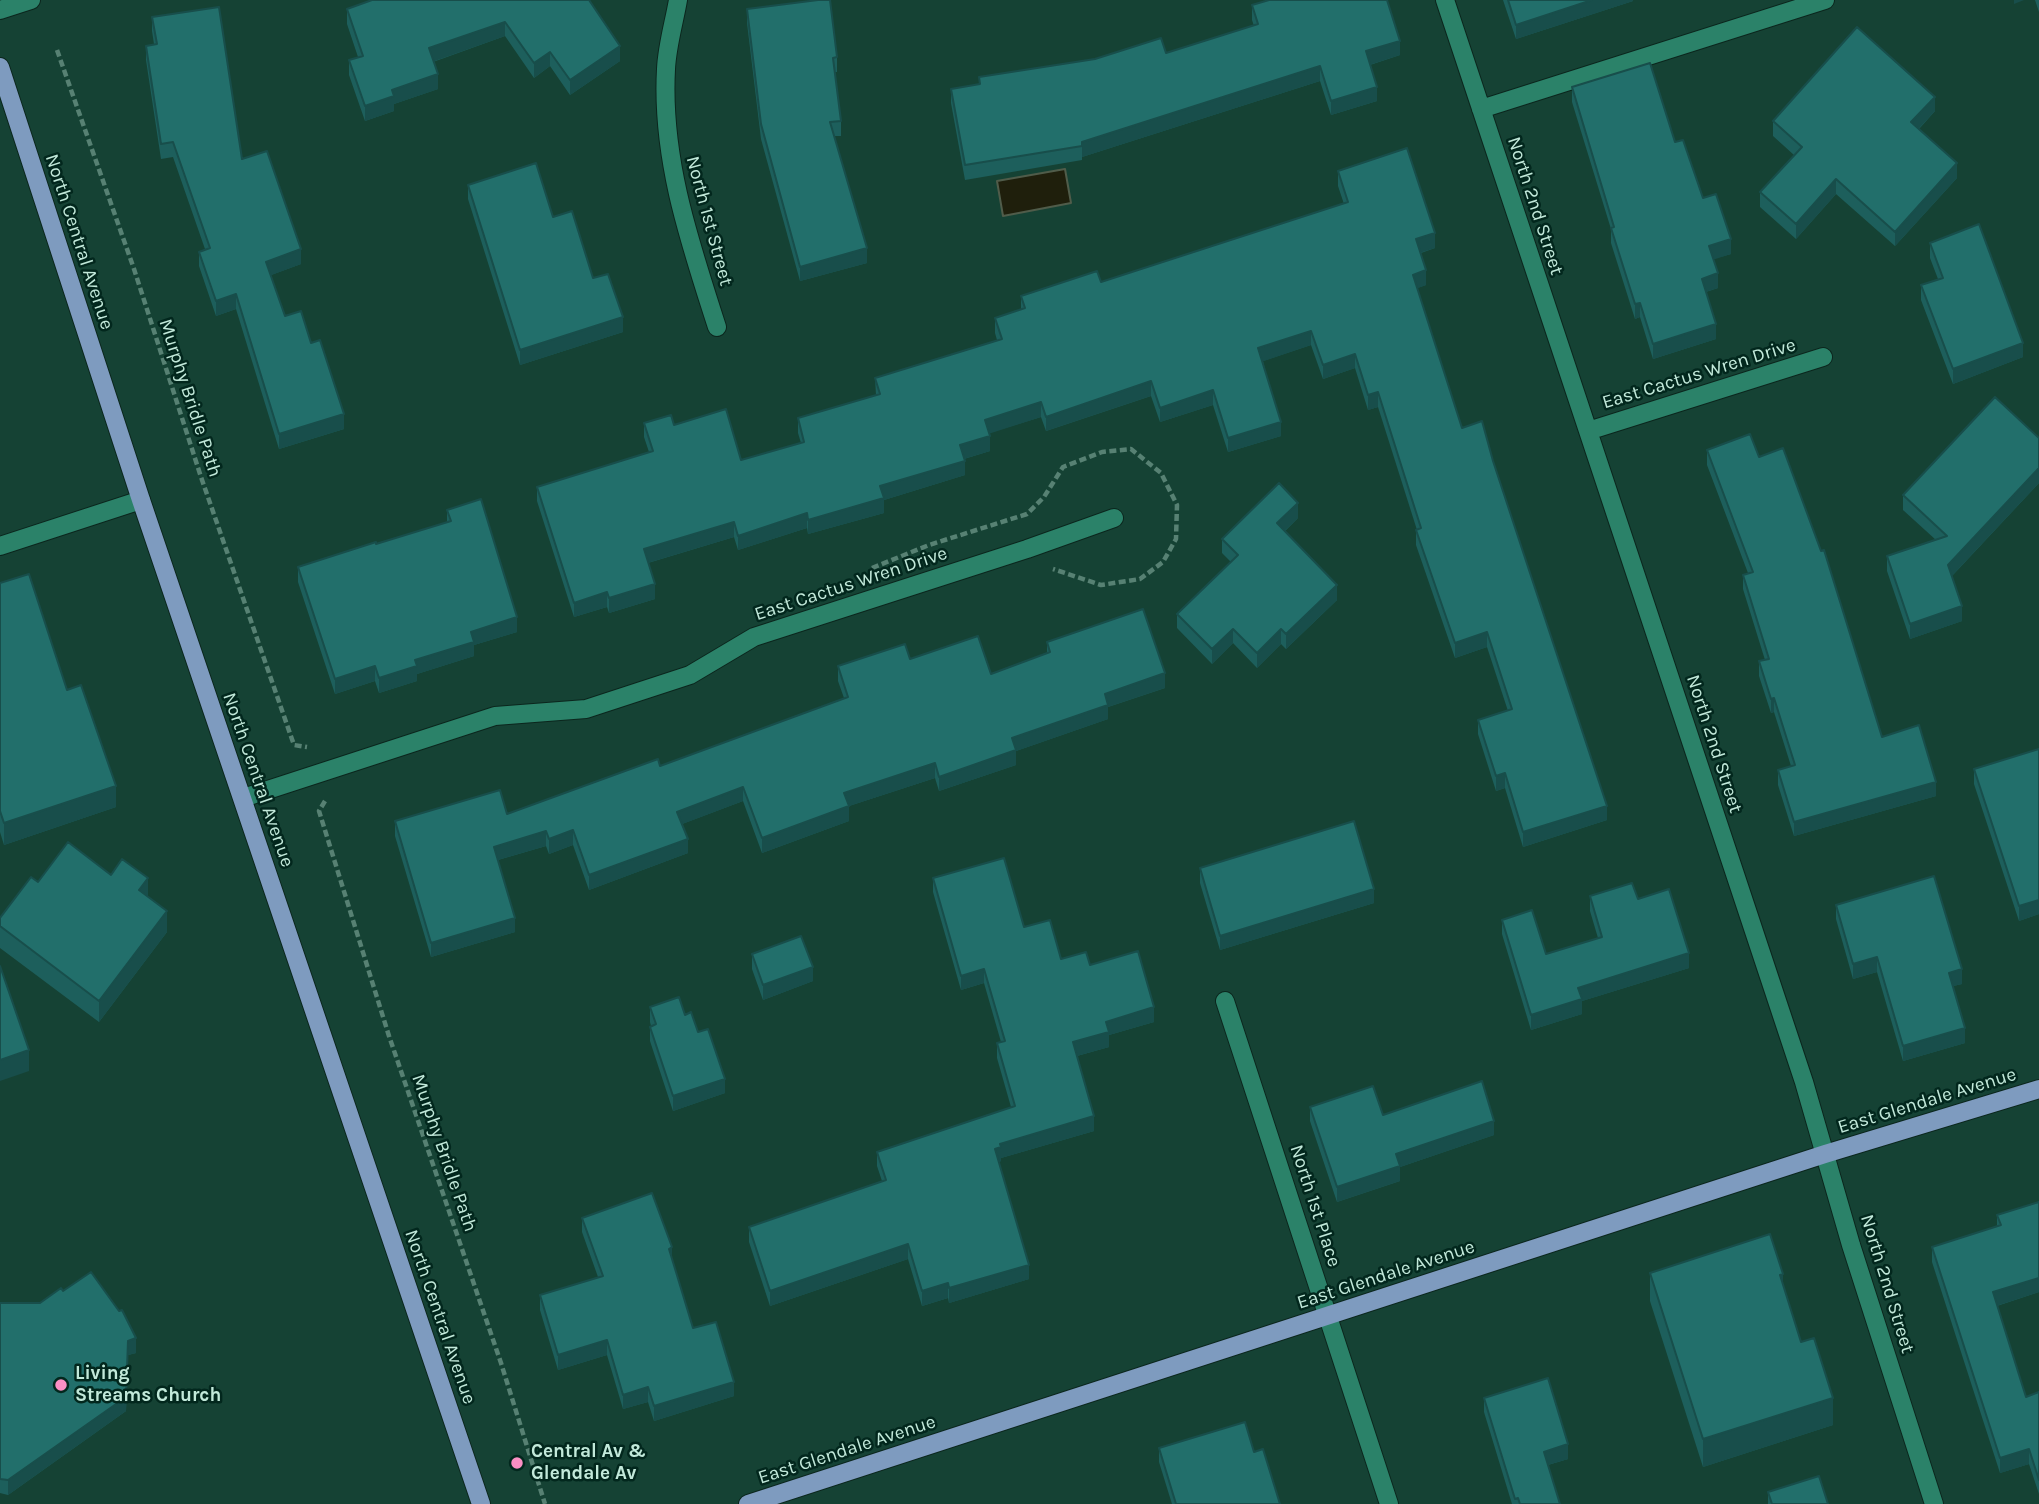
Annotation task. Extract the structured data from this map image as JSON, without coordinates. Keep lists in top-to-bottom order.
{
  "streets": {
    "main road": ["North Central Avenue", "East Glendale Avenue"],
    "street": [
      "North 2nd Street",
      "North 1st Street",
      "East Cactus Wren Drive",
      "North 1st Place"
    ],
    "path": ["Murphy Bridle Path"]
  },
  "crossings": [
    ["North 2nd Street", "East Cactus Wren Drive"],
    ["North 2nd Street", "East Glendale Avenue"],
    ["North Central Avenue", "East Cactus Wren Drive"],
    ["East Glendale Avenue", "North 1st Place"]
  ],
  "places": ["Living Streams Church", "Central Av & Glendale Av"]
}
